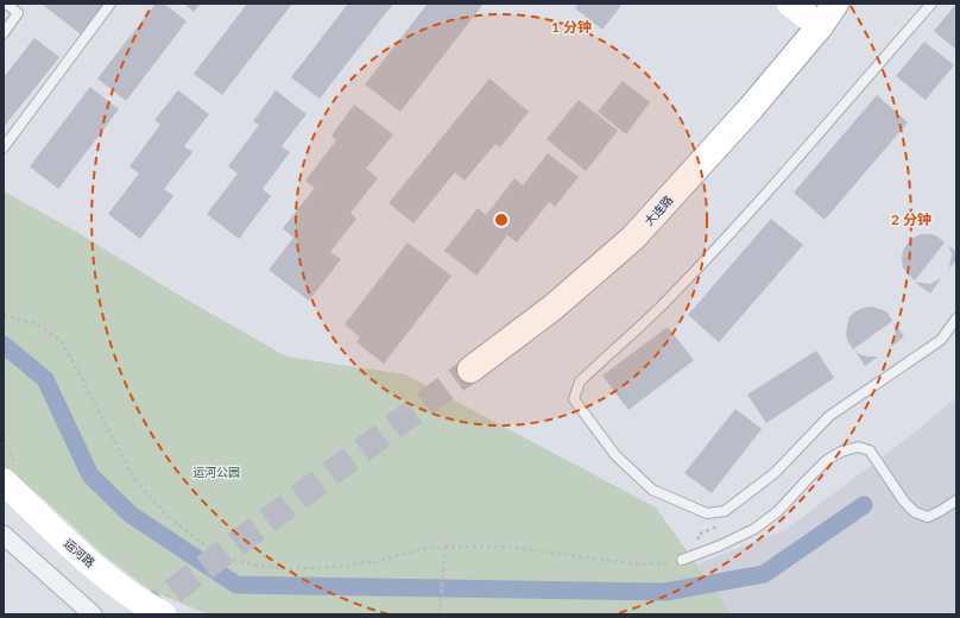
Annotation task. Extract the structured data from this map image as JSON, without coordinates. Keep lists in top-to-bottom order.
{
  "streets": {
    "main road": ["大连路", "运河路"]
  },
  "parks": ["运河公园"],
  "rings": ["1 分钟", "2 分钟"]
}
